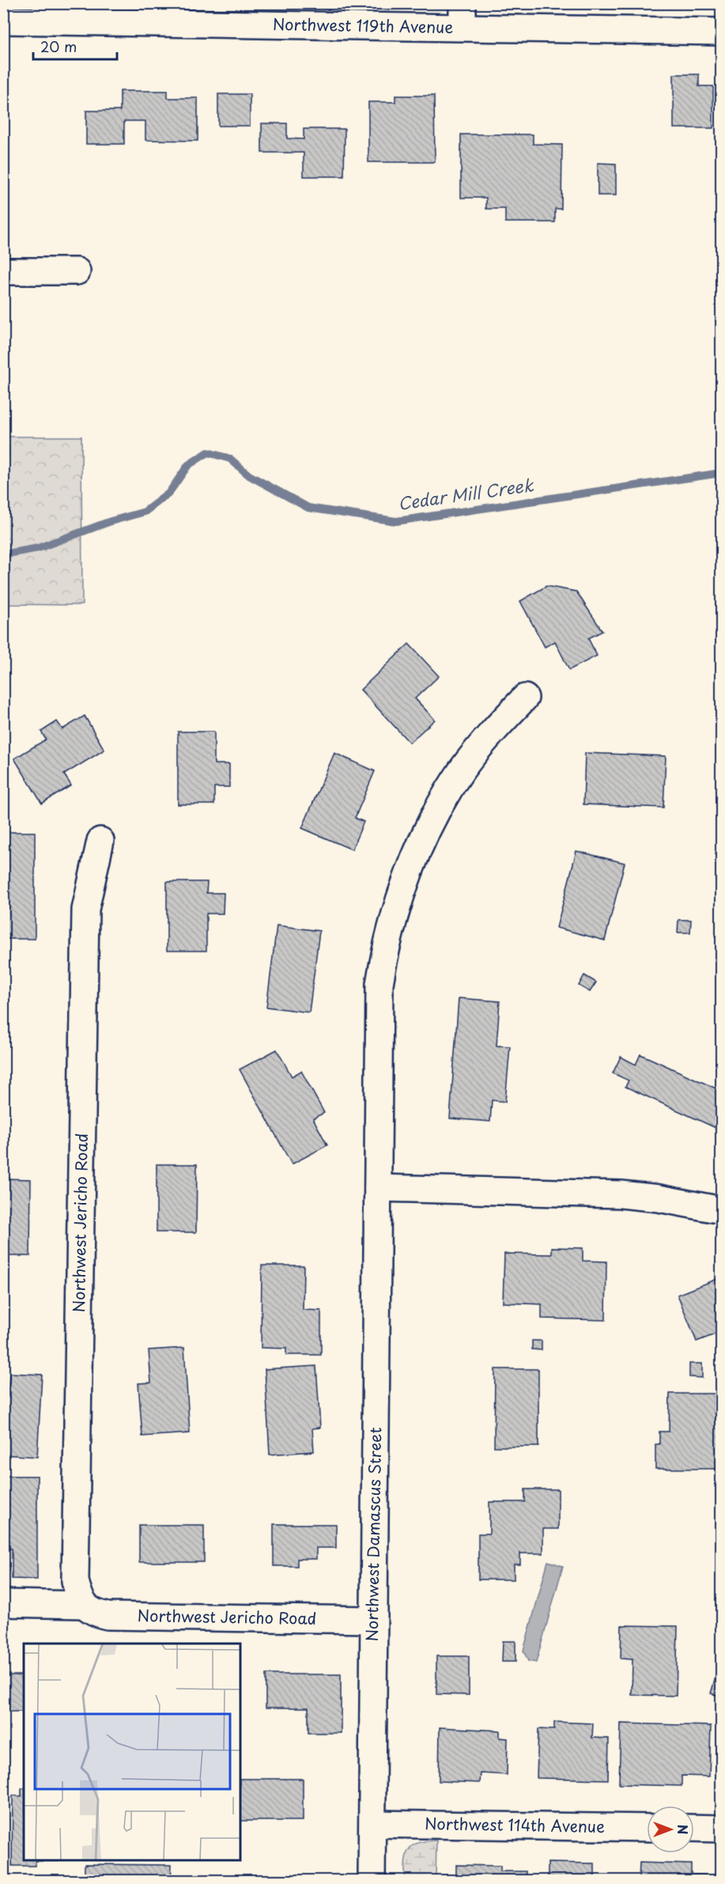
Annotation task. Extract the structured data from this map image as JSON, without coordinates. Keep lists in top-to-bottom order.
{
  "streets": {
    "street": [
      "Northwest 119th Avenue",
      "Northwest Jericho Road",
      "Northwest Damascus Street",
      "Northwest 114th Avenue"
    ]
  },
  "crossings": [
    ["Northwest Jericho Road", "Northwest Damascus Street"],
    ["Northwest Damascus Street", "Northwest 114th Avenue"]
  ],
  "water": ["Cedar Mill Creek"],
  "scale_bar": "20 m",
  "north": "right"
}
